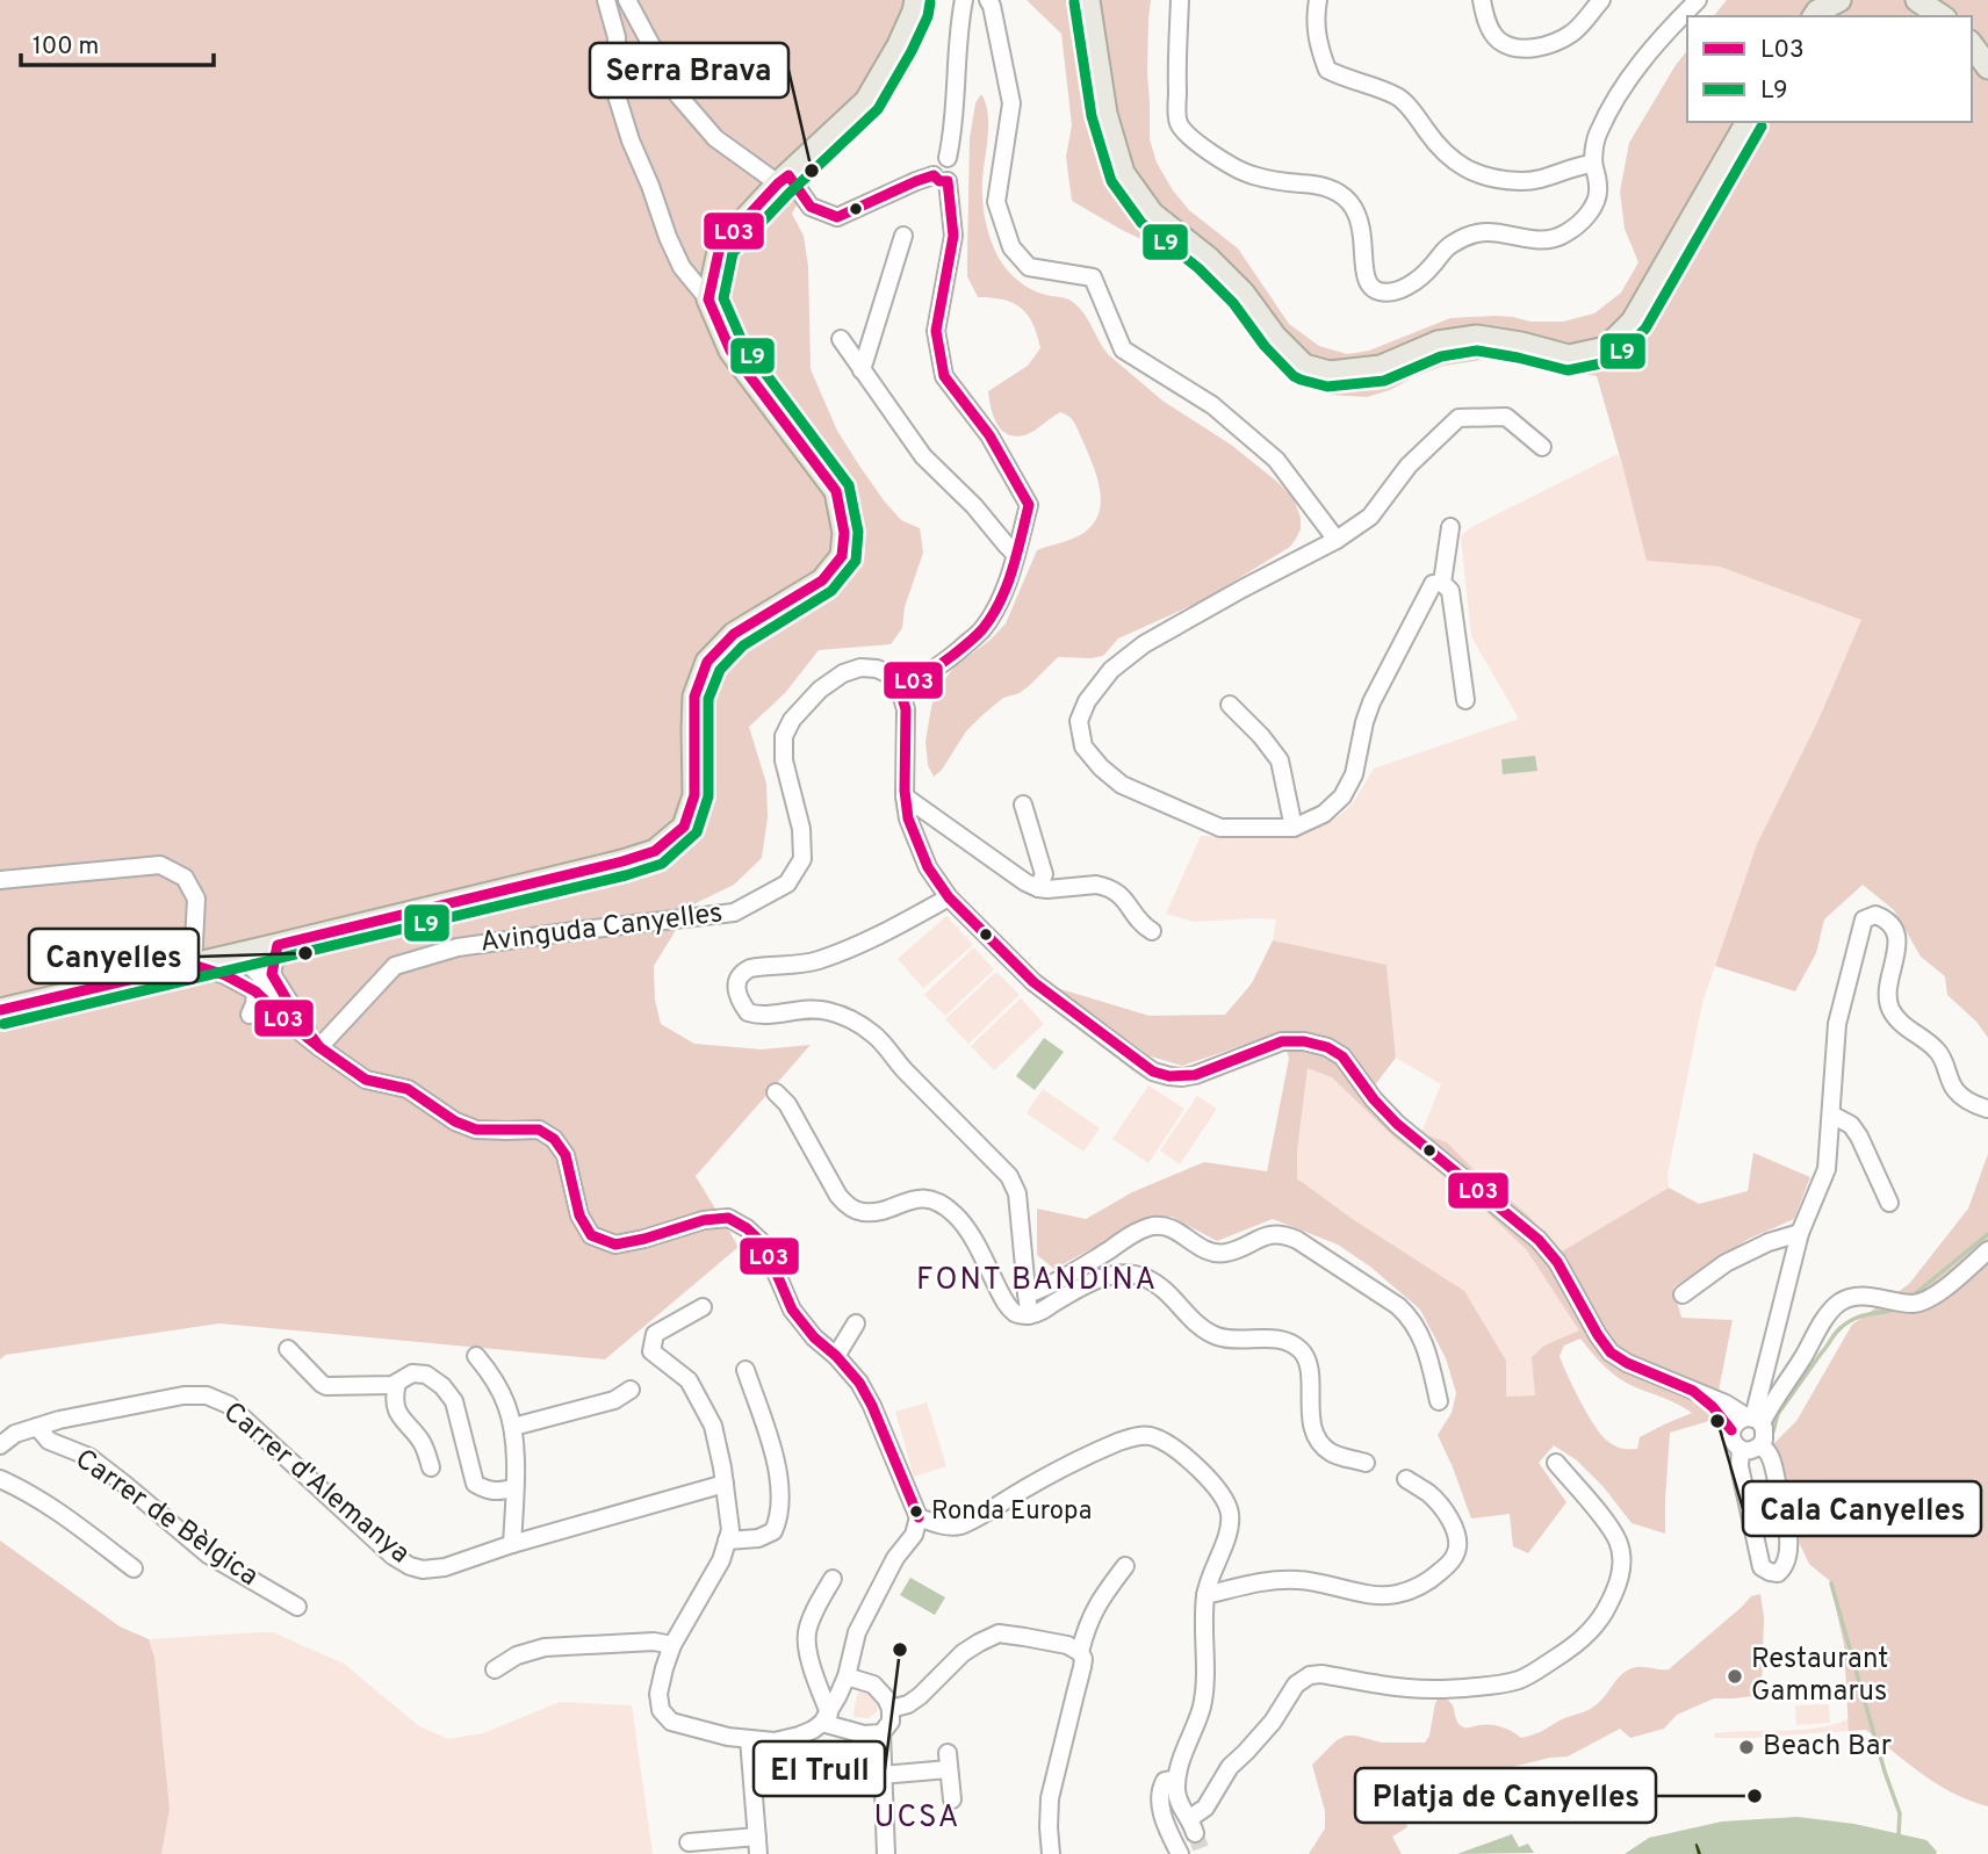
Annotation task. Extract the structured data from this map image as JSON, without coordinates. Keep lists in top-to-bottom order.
{
  "streets": {
    "street": ["Avinguda Canyelles", "Carrer d'Alemanya", "Carrer de Bèlgica"]
  },
  "crossings": [
    ["Carrer d'Alemanya", "Carrer de Bèlgica"]
  ],
  "districts": ["FONT BANDINA", "UCSA"],
  "places": [
    "Serra Brava",
    "Canyelles",
    "Cala Canyelles",
    "Ronda Europa",
    "El Trull",
    "Restaurant Gammarus",
    "Beach Bar",
    "Platja de Canyelles"
  ],
  "lines": ["transit line L9", "transit line L03"],
  "legend": ["L03", "L9"],
  "scale_bar": "100 m"
}
